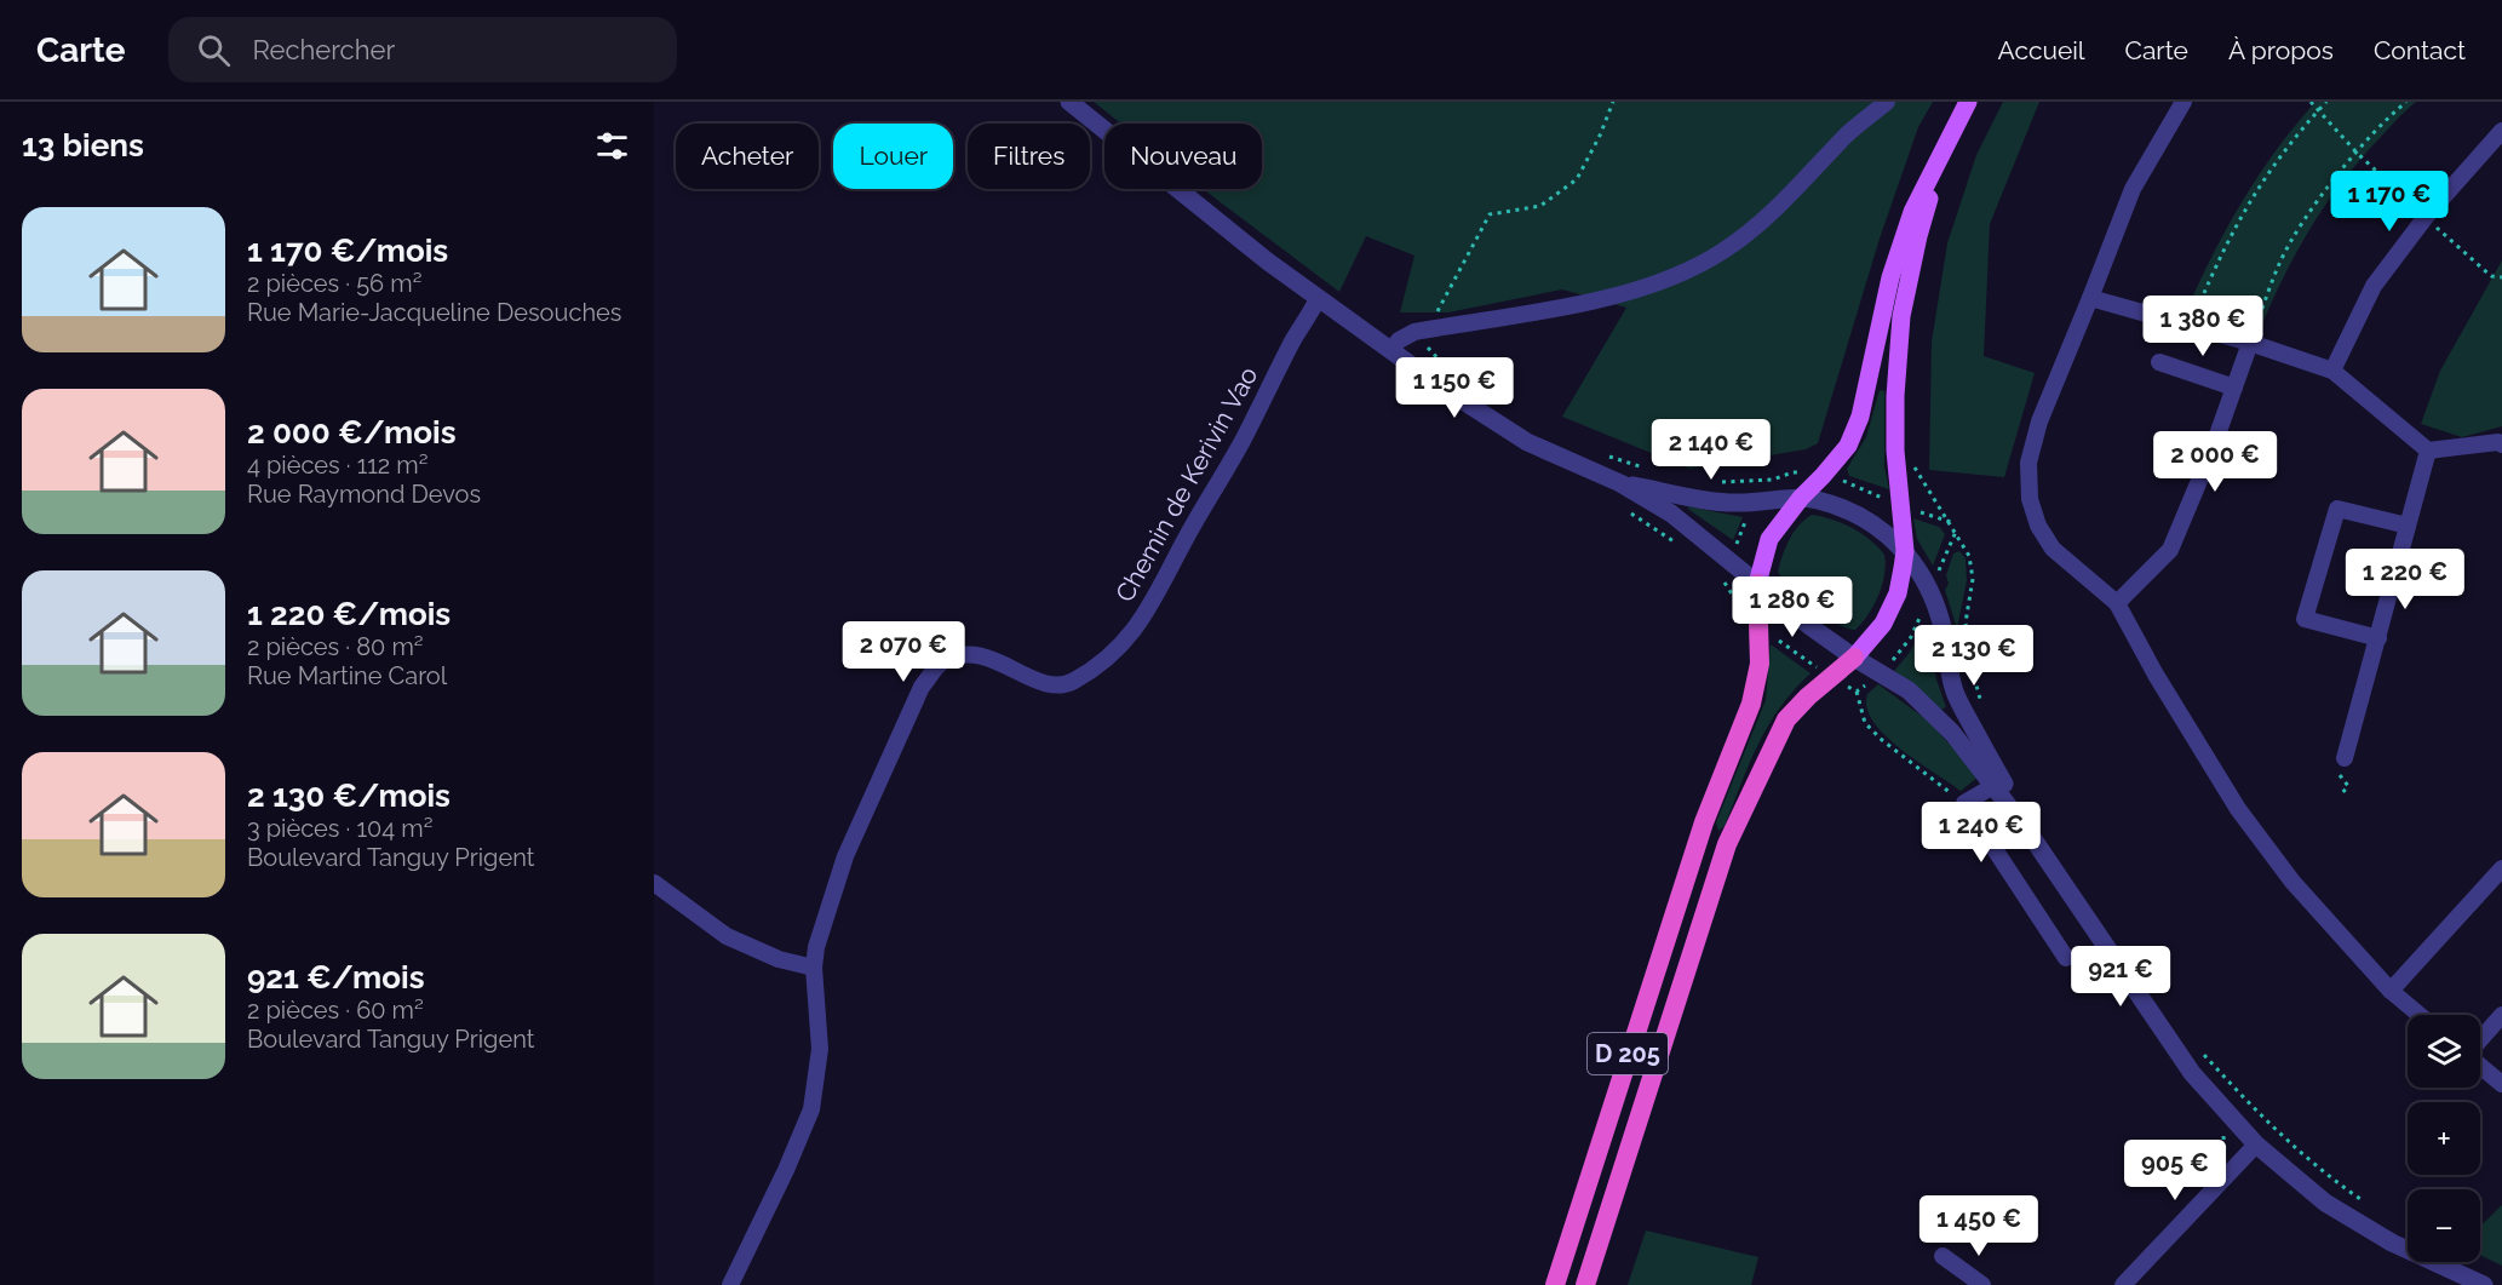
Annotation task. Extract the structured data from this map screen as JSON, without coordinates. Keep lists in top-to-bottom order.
{
  "streets": {
    "highway": ["D 205"],
    "street": ["Chemin de Kerivin Vao"]
  },
  "page": {
    "header": "Carte",
    "search": "Rechercher",
    "nav": [
      "Accueil",
      "Carte",
      "À propos",
      "Contact"
    ],
    "heading": "13 biens",
    "chip": [
      "Acheter",
      "Louer",
      "Filtres",
      "Nouveau"
    ],
    "price": [
      "1 170 €",
      "1 380 €",
      "1 150 €",
      "2 140 €",
      "2 000 €",
      "1 220 €",
      "1 280 €",
      "2 070 €",
      "2 130 €",
      "1 240 €",
      "921 €",
      "905 €",
      "1 450 €"
    ],
    "list": [
      {
        "name": "1 170 €/mois",
        "note": "2 pièces · 56 m² · Rue Marie-Jacqueline Desouches"
      },
      {
        "name": "2 000 €/mois",
        "note": "4 pièces · 112 m² · Rue Raymond Devos"
      },
      {
        "name": "1 220 €/mois",
        "note": "2 pièces · 80 m² · Rue Martine Carol"
      },
      {
        "name": "2 130 €/mois",
        "note": "3 pièces · 104 m² · Boulevard Tanguy Prigent"
      },
      {
        "name": "921 €/mois",
        "note": "2 pièces · 60 m² · Boulevard Tanguy Prigent"
      }
    ],
    "map_buttons": ["+", "−"]
  }
}
